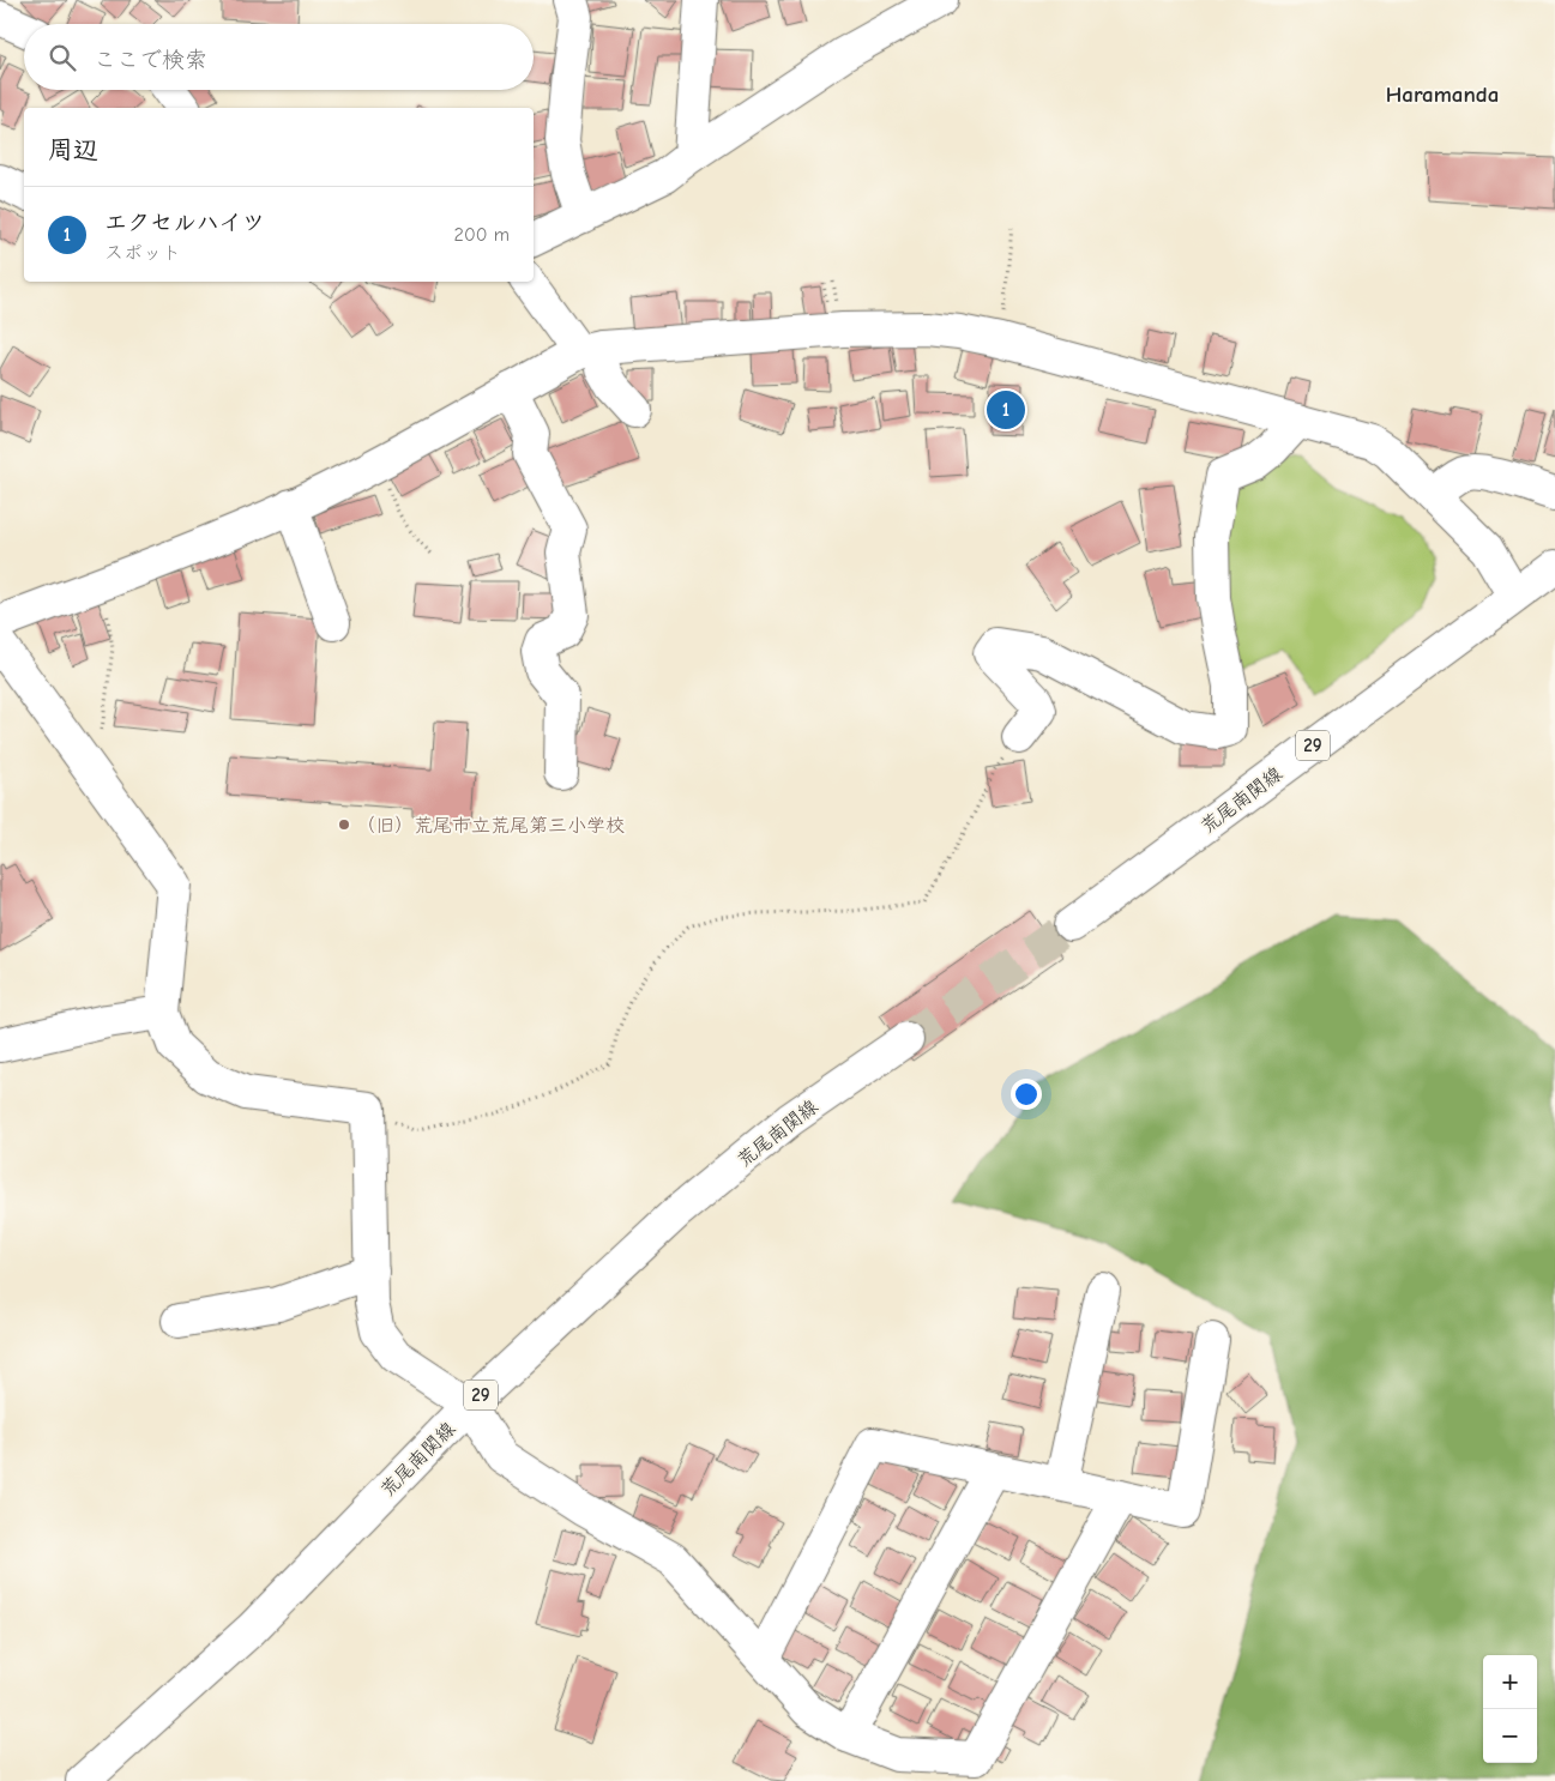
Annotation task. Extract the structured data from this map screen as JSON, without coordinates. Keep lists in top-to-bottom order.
{
  "streets": {
    "street": ["29", "荒尾南関線"]
  },
  "districts": ["Haramanda"],
  "places": ["（旧）荒尾市立荒尾第三小学校"],
  "page": {
    "search": "ここで検索",
    "heading": "周辺",
    "list": [
      {
        "mark": "1",
        "name": "エクセルハイツ",
        "note": "スポット",
        "value": "200 m"
      }
    ],
    "pins": "1",
    "map_buttons": ["+", "−"]
  }
}
